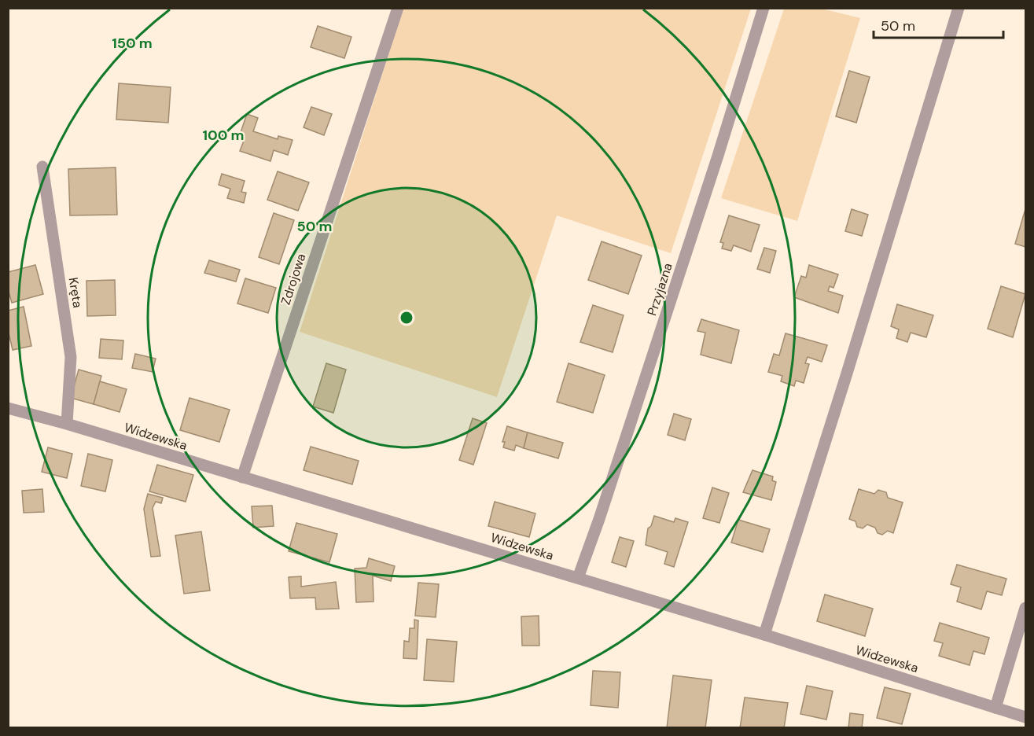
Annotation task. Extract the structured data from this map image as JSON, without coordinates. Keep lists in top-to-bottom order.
{
  "streets": {
    "street": [
      "Zdrojowa",
      "Przyjazna",
      "Kręta",
      "Widzewska"
    ]
  },
  "crossings": [
    ["Zdrojowa", "Widzewska"],
    ["Przyjazna", "Widzewska"],
    ["Kręta", "Widzewska"]
  ],
  "scale_bar": "50 m",
  "rings": ["150 m", "100 m", "50 m"]
}
